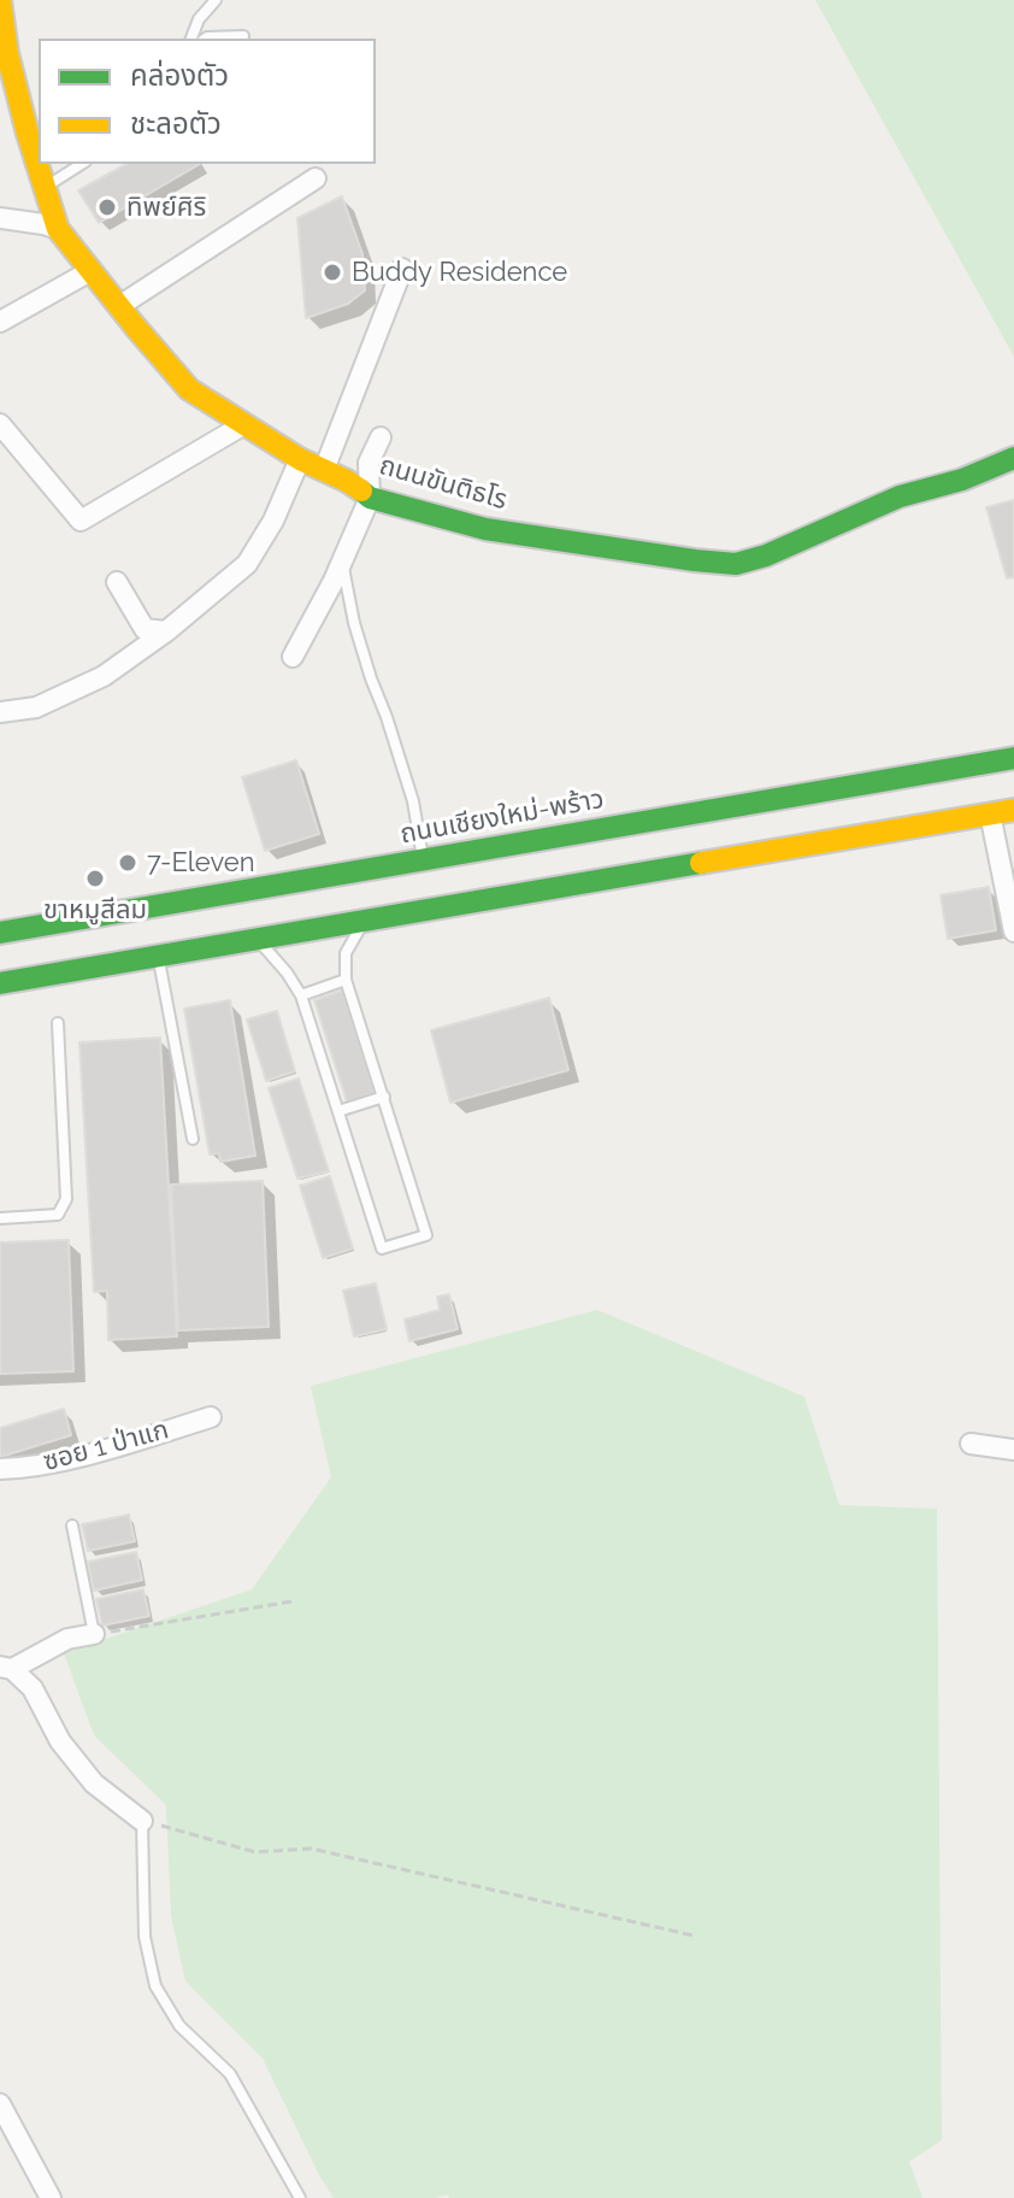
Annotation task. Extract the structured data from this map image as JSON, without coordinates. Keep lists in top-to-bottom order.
{
  "streets": {
    "main road": ["ถนนขันติธโร", "ถนนเชียงใหม่-พร้าว"],
    "street": ["ซอย 1 ป่าแก"]
  },
  "places": [
    "ทิพย์ศิริ",
    "Buddy Residence",
    "7-Eleven",
    "ขาหมูสีลม"
  ],
  "legend": ["คล่องตัว", "ชะลอตัว"]
}
